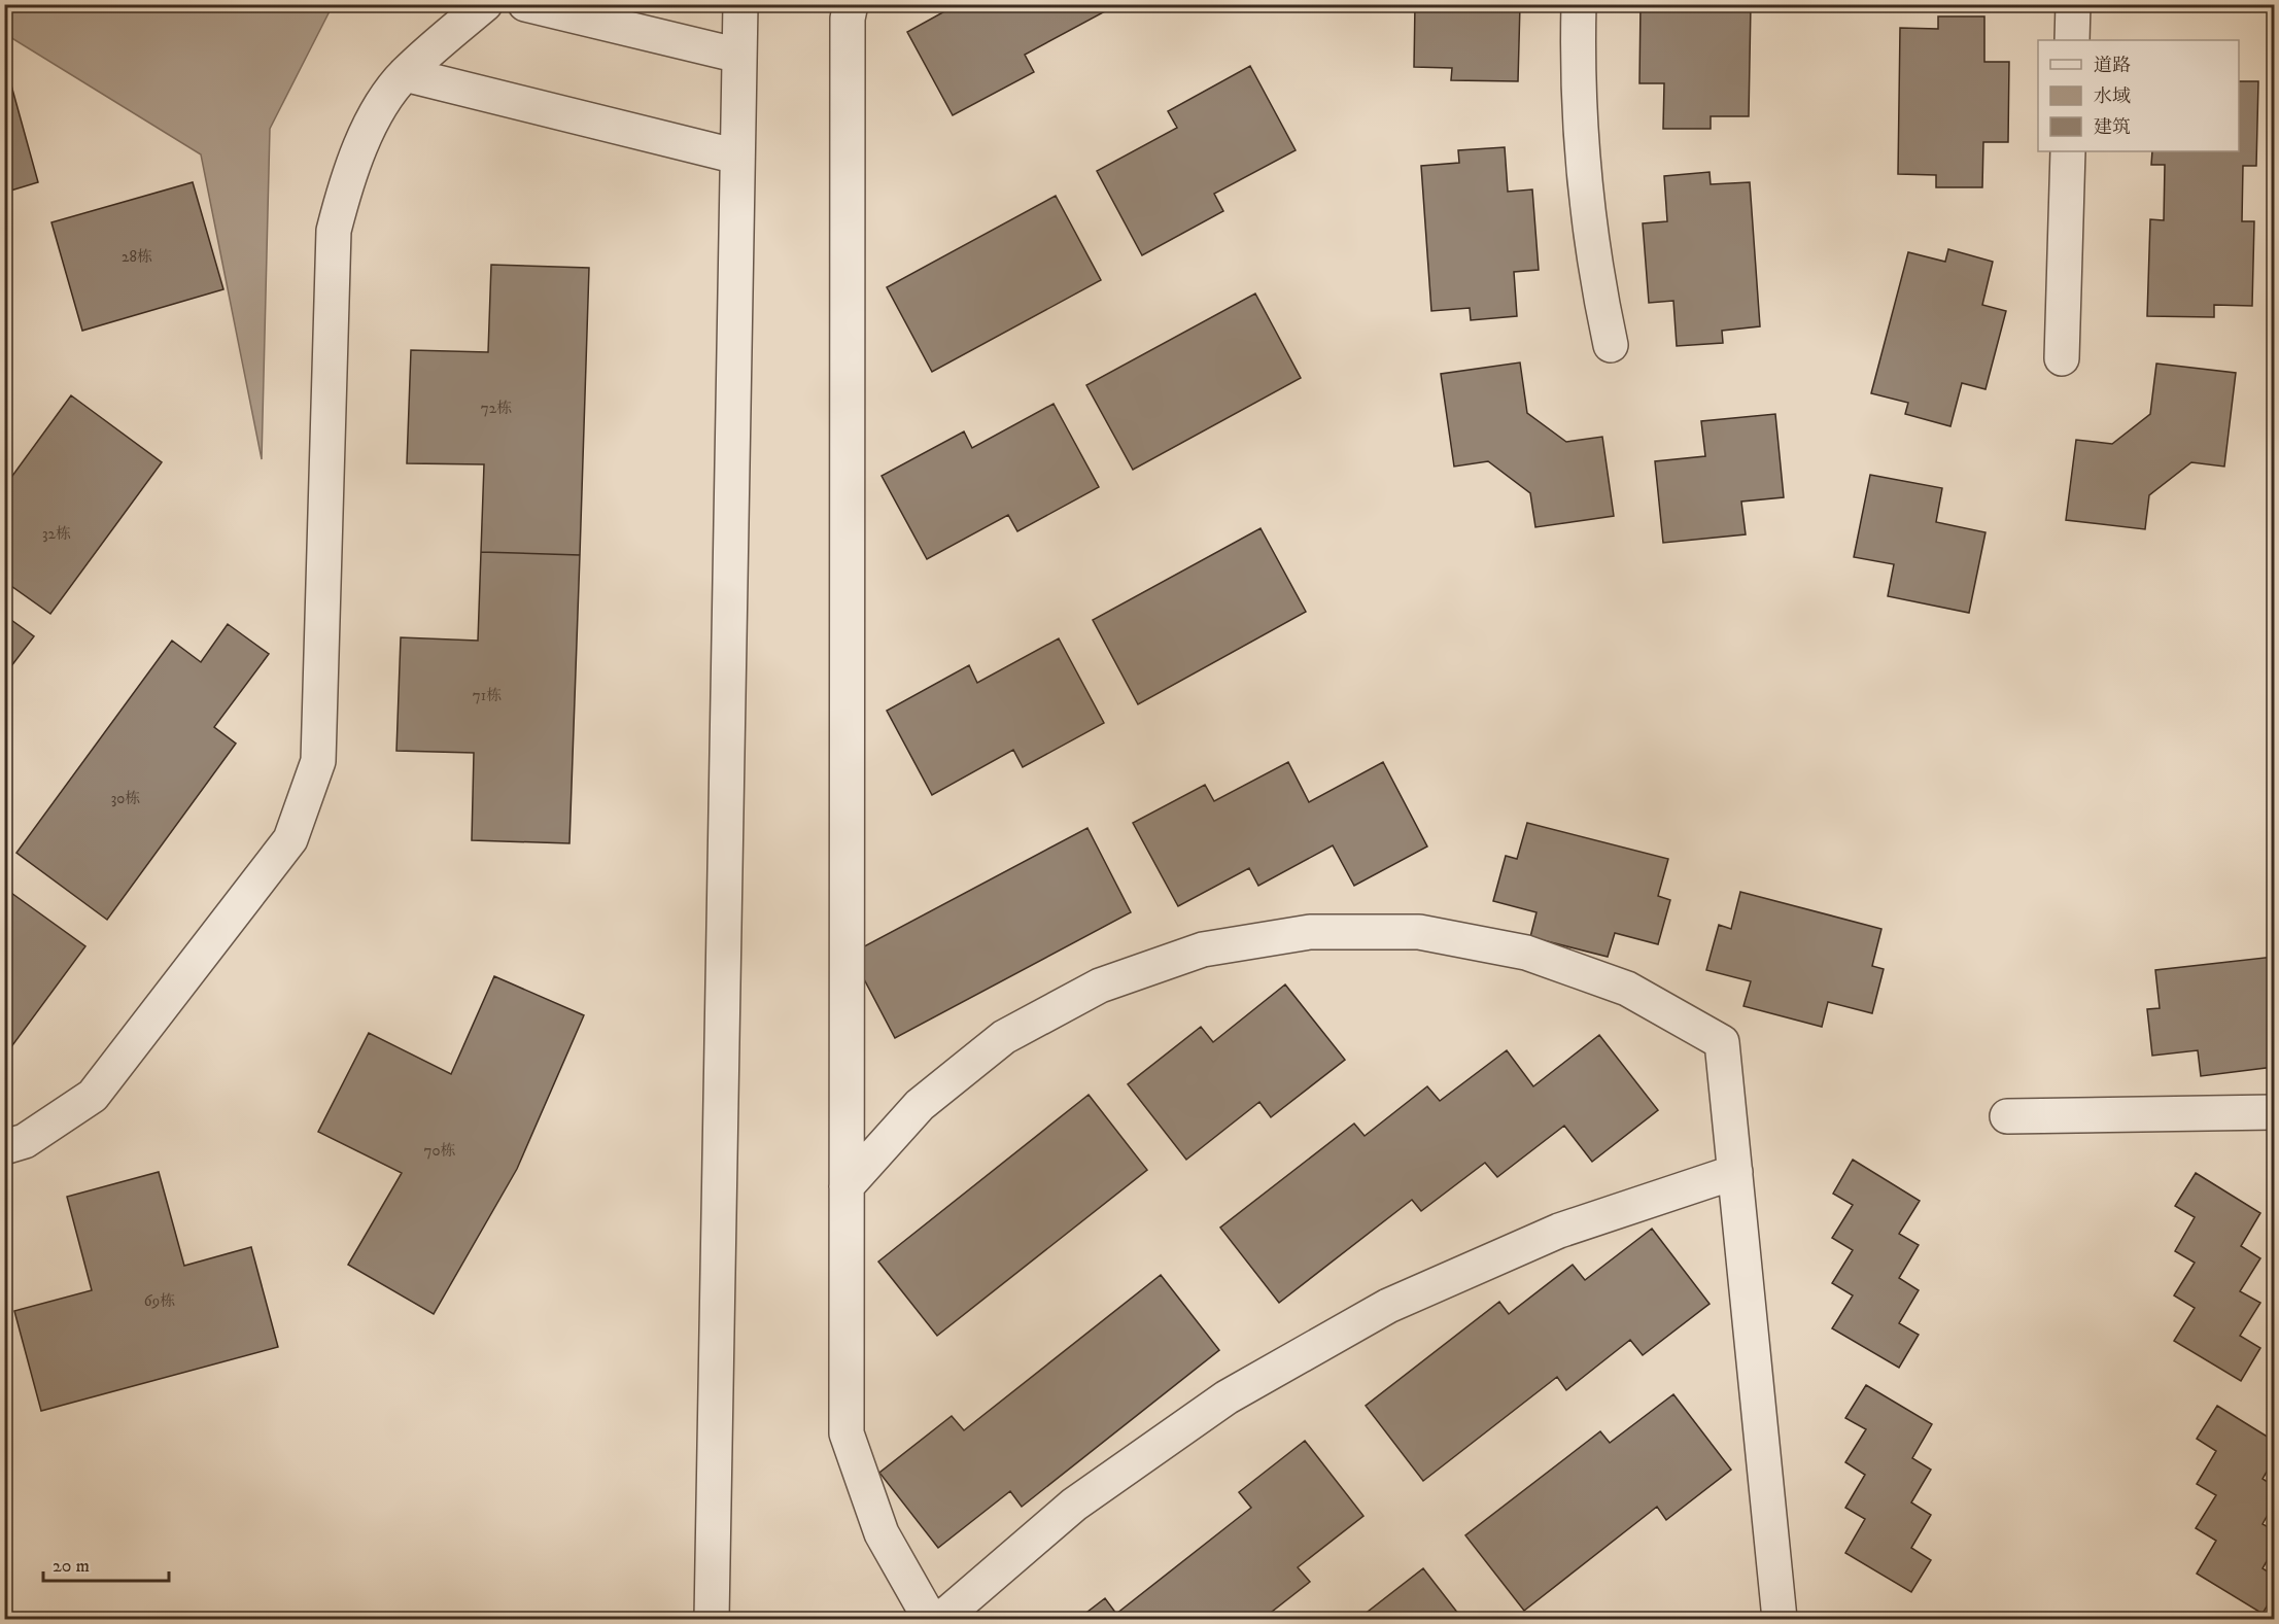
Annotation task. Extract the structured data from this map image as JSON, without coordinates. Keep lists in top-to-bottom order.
{
  "house_numbers": [
    "28栋",
    "72栋",
    "32栋",
    "71栋",
    "30栋",
    "70栋",
    "69栋"
  ],
  "legend": ["道路", "水域", "建筑"],
  "scale_bar": "20 m"
}
